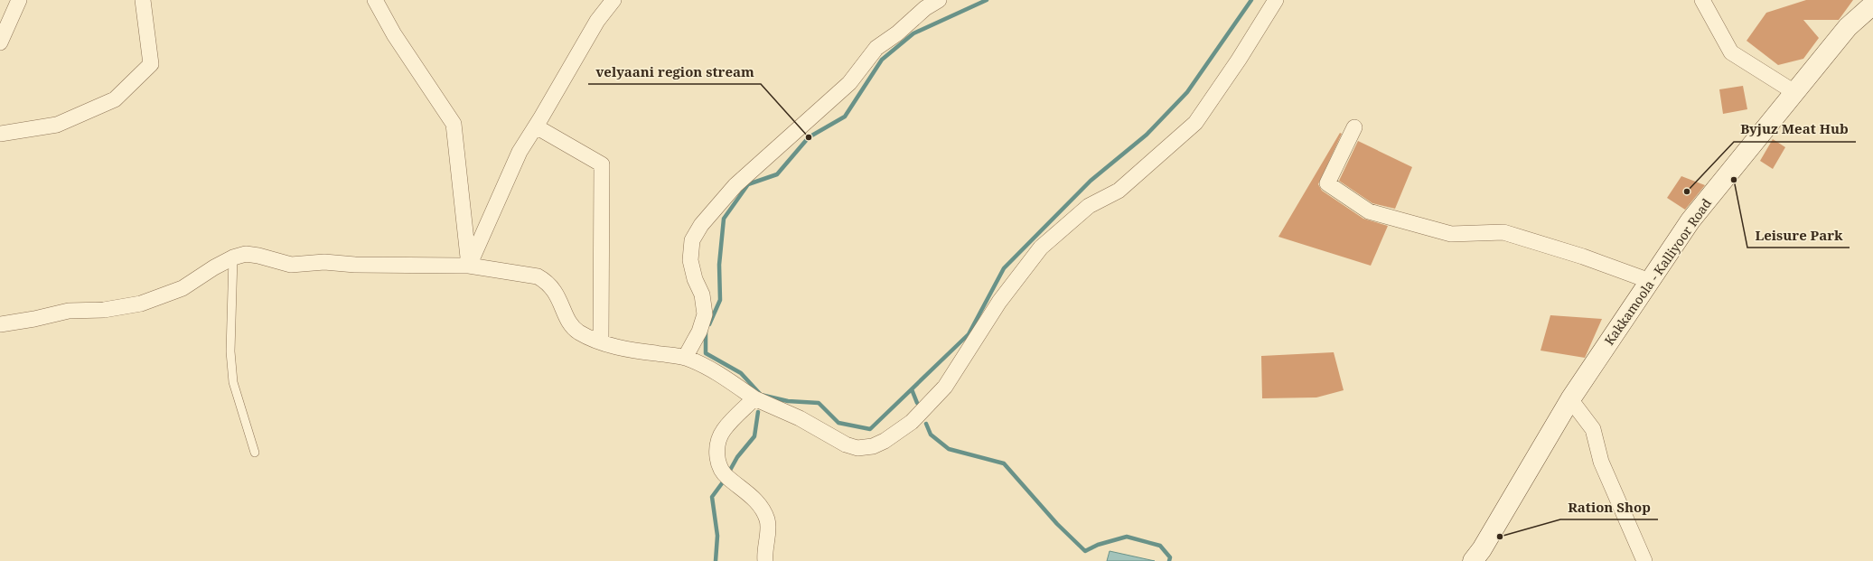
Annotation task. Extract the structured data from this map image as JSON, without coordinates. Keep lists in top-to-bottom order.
{
  "streets": {
    "main road": ["Kakkamoola - Kalliyoor Road"]
  },
  "places": [
    "velyaani region stream",
    "Leisure Park",
    "Byjuz Meat Hub",
    "Ration Shop"
  ]
}
